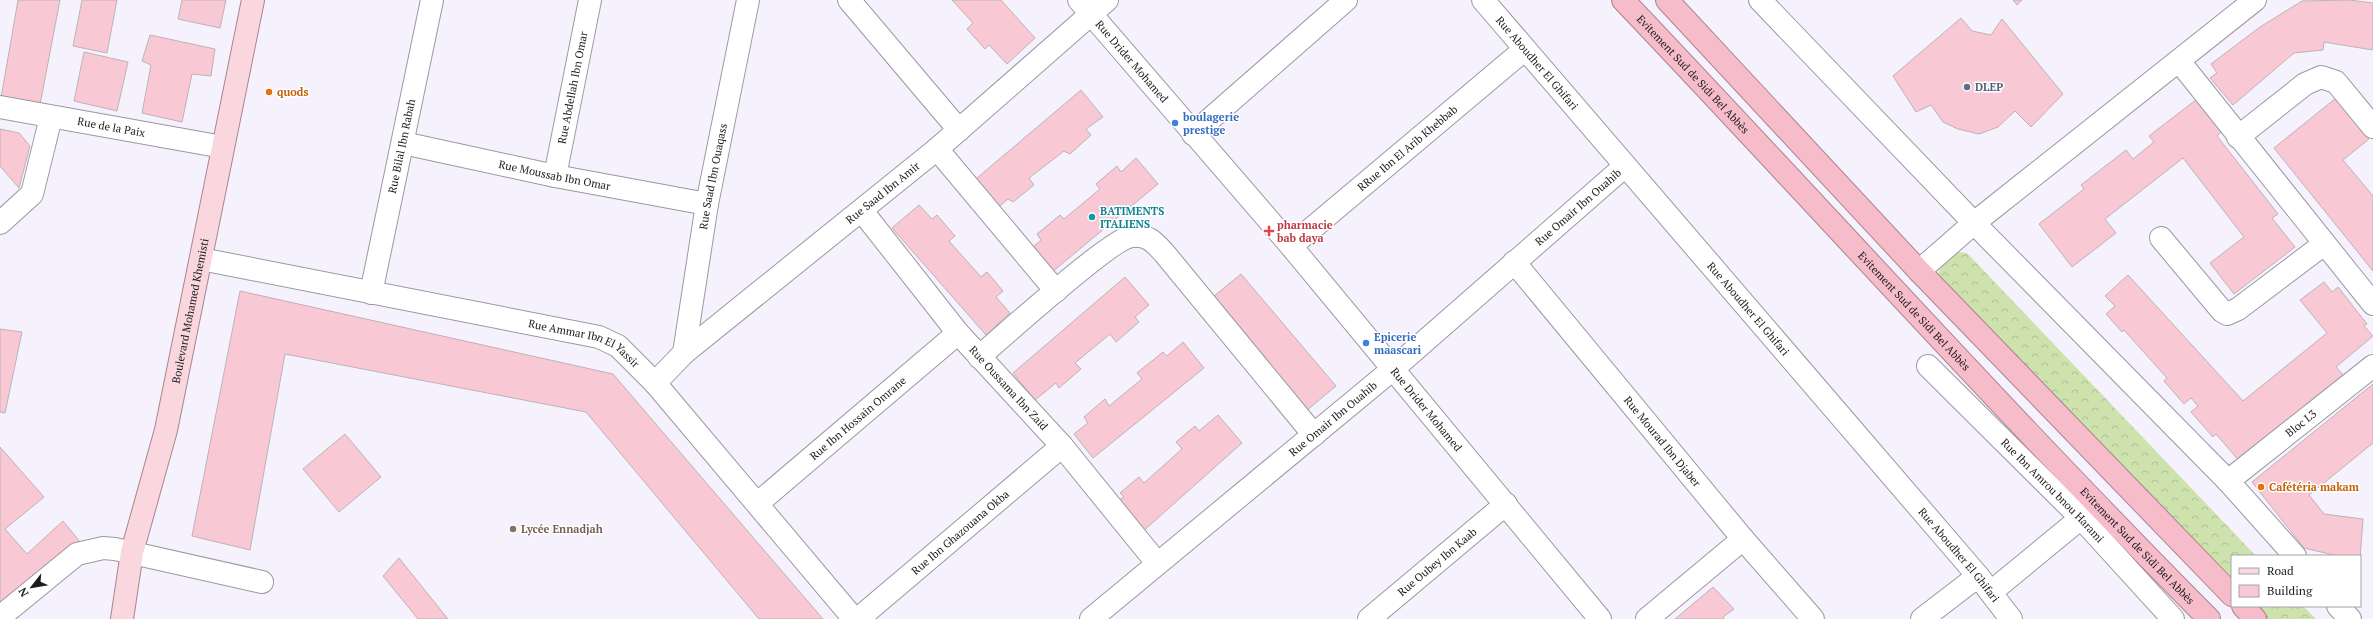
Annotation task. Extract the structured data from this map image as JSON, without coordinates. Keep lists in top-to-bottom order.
{
  "streets": {
    "highway": ["Evitement Sud de Sidi Bel Abbès"],
    "main road": ["Boulevard Mohamed Khemisti"],
    "street": [
      "Rue Drider Mohamed",
      "Rue Aboudher El Ghifari",
      "Rue Abdellah Ibn Omar",
      "Rue de la Paix",
      "Rue Bilal Ibn Rabah",
      "RRue Ibn El Arib Khebbab",
      "Rue Moussab Ibn Omar",
      "Rue Saad Ibn Ouaqass",
      "Rue Saad Ibn Amir",
      "Rue Omair Ibn Ouahib",
      "Rue Ammar Ibn El Yassir",
      "Rue Oussama Ibn Zaid",
      "Rue Ibn Hossain Omrane",
      "Bloc L3",
      "Rue Mourad Ibn Djaber",
      "Rue Ibn Amrou bnou Harami",
      "Rue Ibn Ghazouana Okba",
      "Rue Oubey Ibn Kaab"
    ]
  },
  "crossings": [
    ["Rue Drider Mohamed", "RRue Ibn El Arib Khebbab"],
    ["Rue Drider Mohamed", "Rue Saad Ibn Amir"],
    ["Rue Drider Mohamed", "Rue Omair Ibn Ouahib"],
    ["Rue Drider Mohamed", "Rue Oubey Ibn Kaab"],
    ["Rue Aboudher El Ghifari", "RRue Ibn El Arib Khebbab"],
    ["Rue Aboudher El Ghifari", "Rue Omair Ibn Ouahib"],
    ["Evitement Sud de Sidi Bel Abbès", "Rue Ibn Amrou bnou Harami"],
    ["Rue Abdellah Ibn Omar", "Rue Moussab Ibn Omar"],
    ["Rue de la Paix", "Boulevard Mohamed Khemisti"],
    ["Rue Bilal Ibn Rabah", "Rue Moussab Ibn Omar"],
    ["Rue Bilal Ibn Rabah", "Rue Ammar Ibn El Yassir"],
    ["Rue Moussab Ibn Omar", "Rue Saad Ibn Ouaqass"],
    ["Rue Saad Ibn Ouaqass", "Rue Saad Ibn Amir"],
    ["Rue Saad Ibn Amir", "Rue Ammar Ibn El Yassir"],
    ["Rue Saad Ibn Amir", "Rue Oussama Ibn Zaid"],
    ["Rue Omair Ibn Ouahib", "Rue Oussama Ibn Zaid"],
    ["Rue Omair Ibn Ouahib", "Rue Mourad Ibn Djaber"],
    ["Boulevard Mohamed Khemisti", "Rue Ammar Ibn El Yassir"],
    ["Rue Ammar Ibn El Yassir", "Rue Ibn Hossain Omrane"],
    ["Rue Oussama Ibn Zaid", "Rue Ibn Hossain Omrane"],
    ["Rue Oussama Ibn Zaid", "Rue Ibn Ghazouana Okba"]
  ],
  "places": {
    "other": [
      "DLEP",
      "quods",
      "boulagerie prestige",
      "BATIMENTS ITALIENS",
      "Epicerie maascari",
      "Cafétéria makam",
      "Lycée Ennadjah"
    ],
    "health": ["pharmacie bab daya"]
  },
  "legend": ["Road", "Building"],
  "north": "bottom left"
}
